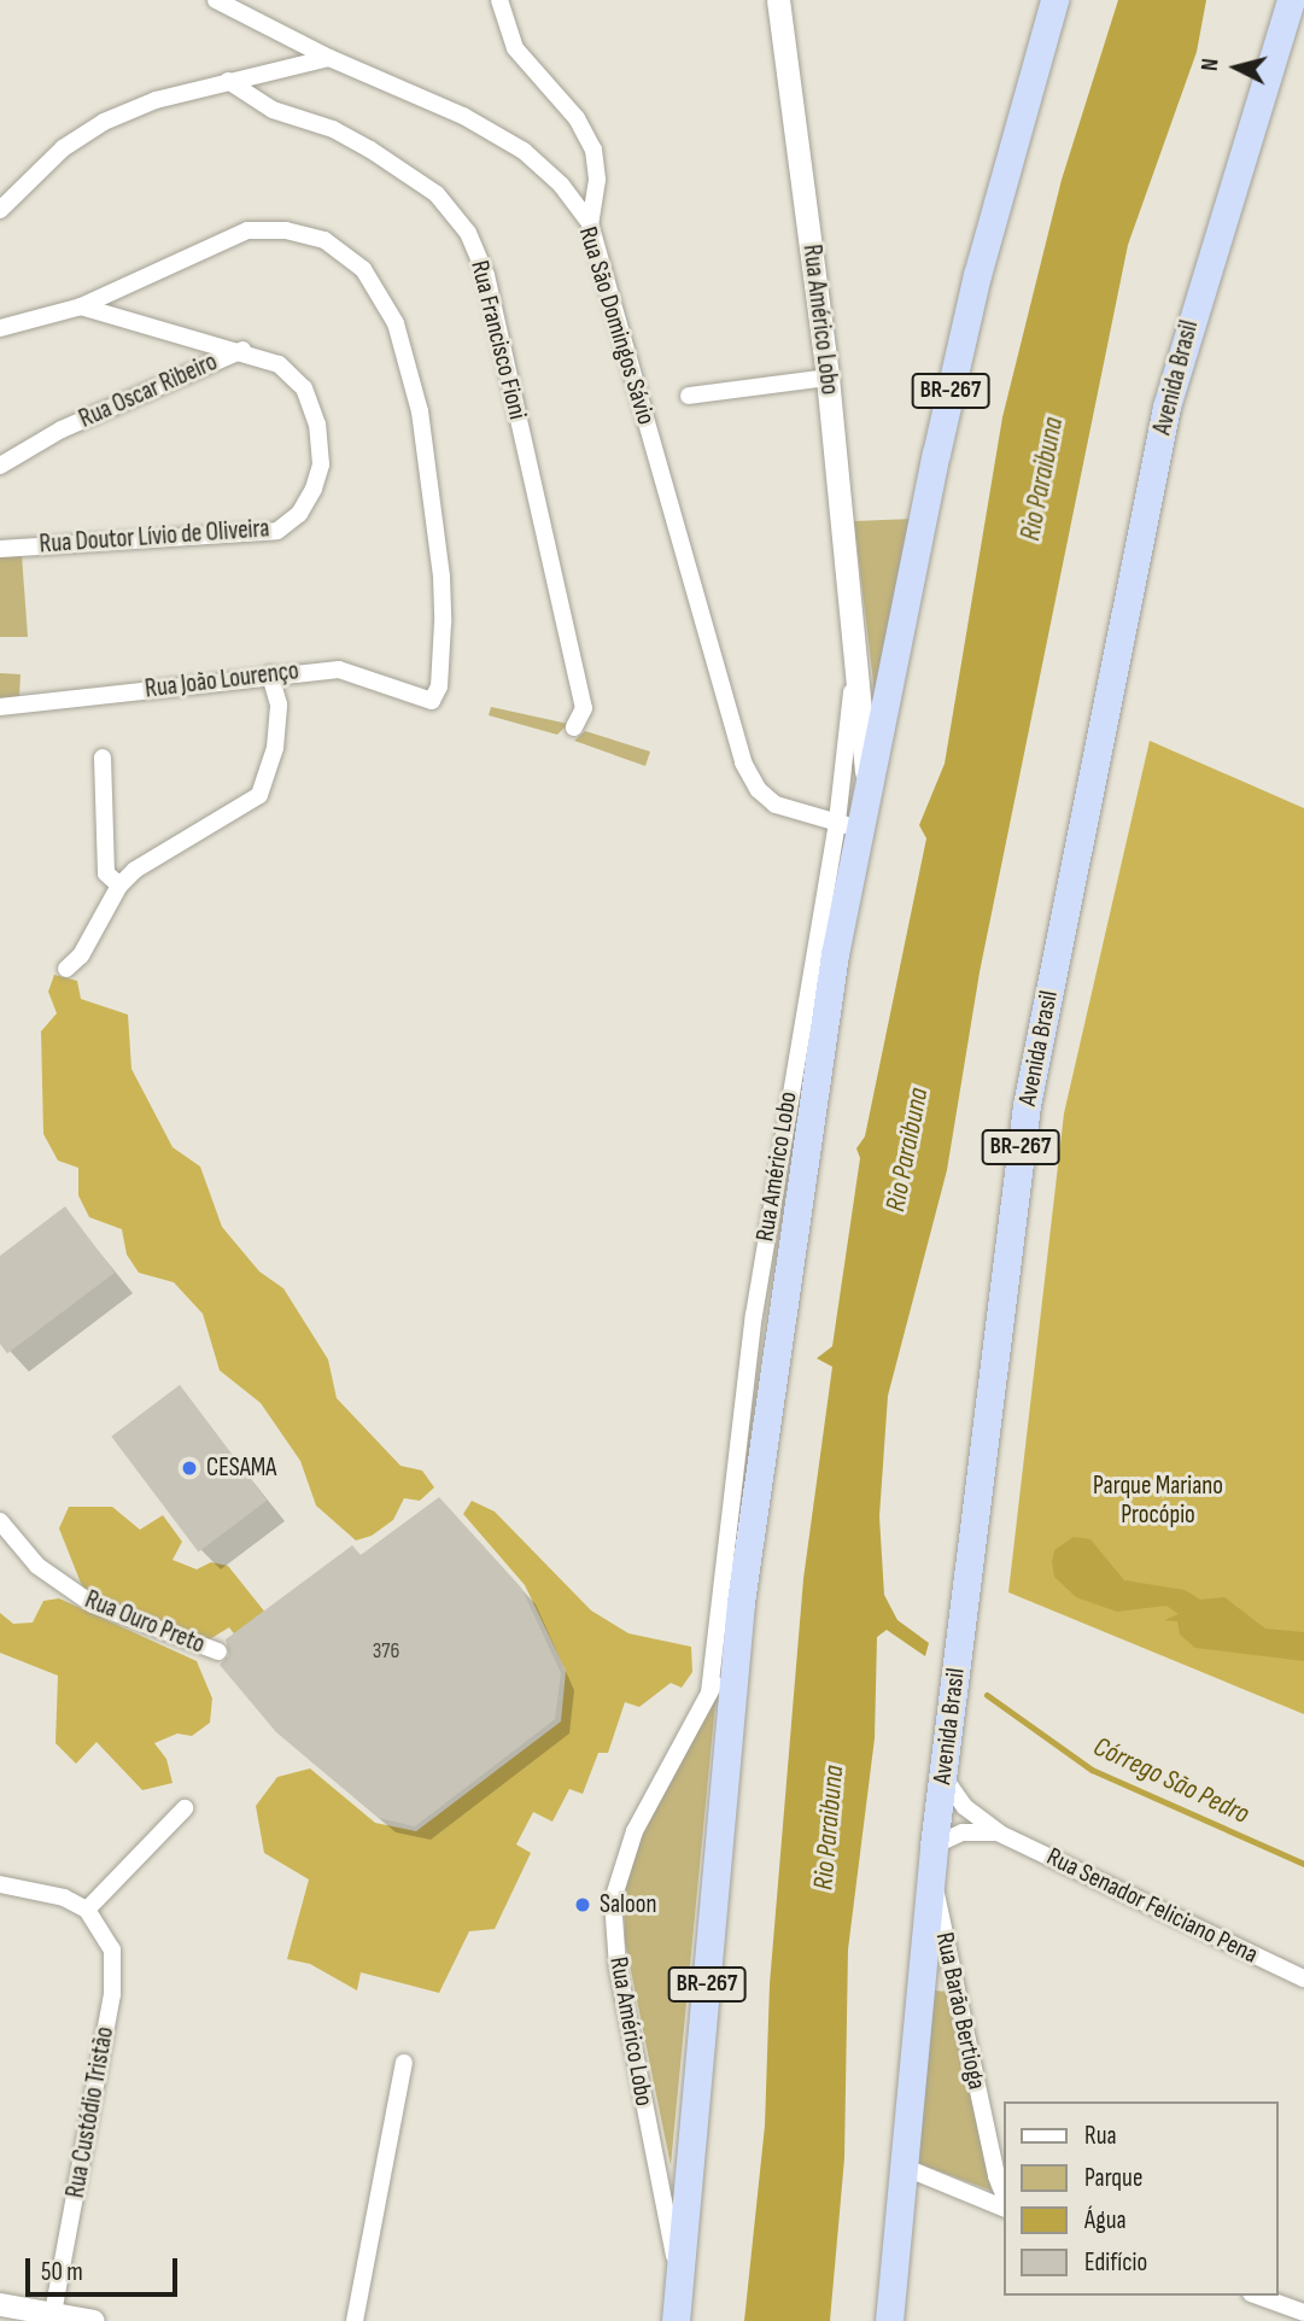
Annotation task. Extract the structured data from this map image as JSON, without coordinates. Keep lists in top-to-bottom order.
{
  "streets": {
    "highway": ["Avenida Brasil", "BR-267"],
    "main road": ["Rua Américo Lobo"],
    "street": [
      "Rua São Domingos Sávio",
      "Rua Francisco Fioni",
      "Rua Oscar Ribeiro",
      "Rua Doutor Lívio de Oliveira",
      "Rua João Lourenço",
      "Rua Ouro Preto",
      "Rua Senador Feliciano Pena",
      "Rua Barão Bertioga",
      "Rua Custódio Tristão"
    ]
  },
  "crossings": [
    ["Rua Américo Lobo", "Rua São Domingos Sávio"],
    ["Rua Américo Lobo", "BR-267"],
    ["Rua São Domingos Sávio", "BR-267"],
    ["Avenida Brasil", "Rua Senador Feliciano Pena"],
    ["Avenida Brasil", "Rua Barão Bertioga"],
    ["Rua Oscar Ribeiro", "Rua Doutor Lívio de Oliveira"],
    ["Rua Oscar Ribeiro", "Rua João Lourenço"],
    ["Rua Senador Feliciano Pena", "Rua Barão Bertioga"]
  ],
  "water": ["Rio Paraibuna", "Córrego São Pedro"],
  "parks": ["Parque Mariano Procópio"],
  "places": ["CESAMA", "Saloon"],
  "house_numbers": ["376"],
  "legend": [
    "Rua",
    "Parque",
    "Água",
    "Edifício"
  ],
  "scale_bar": "50 m",
  "north": "left"
}
